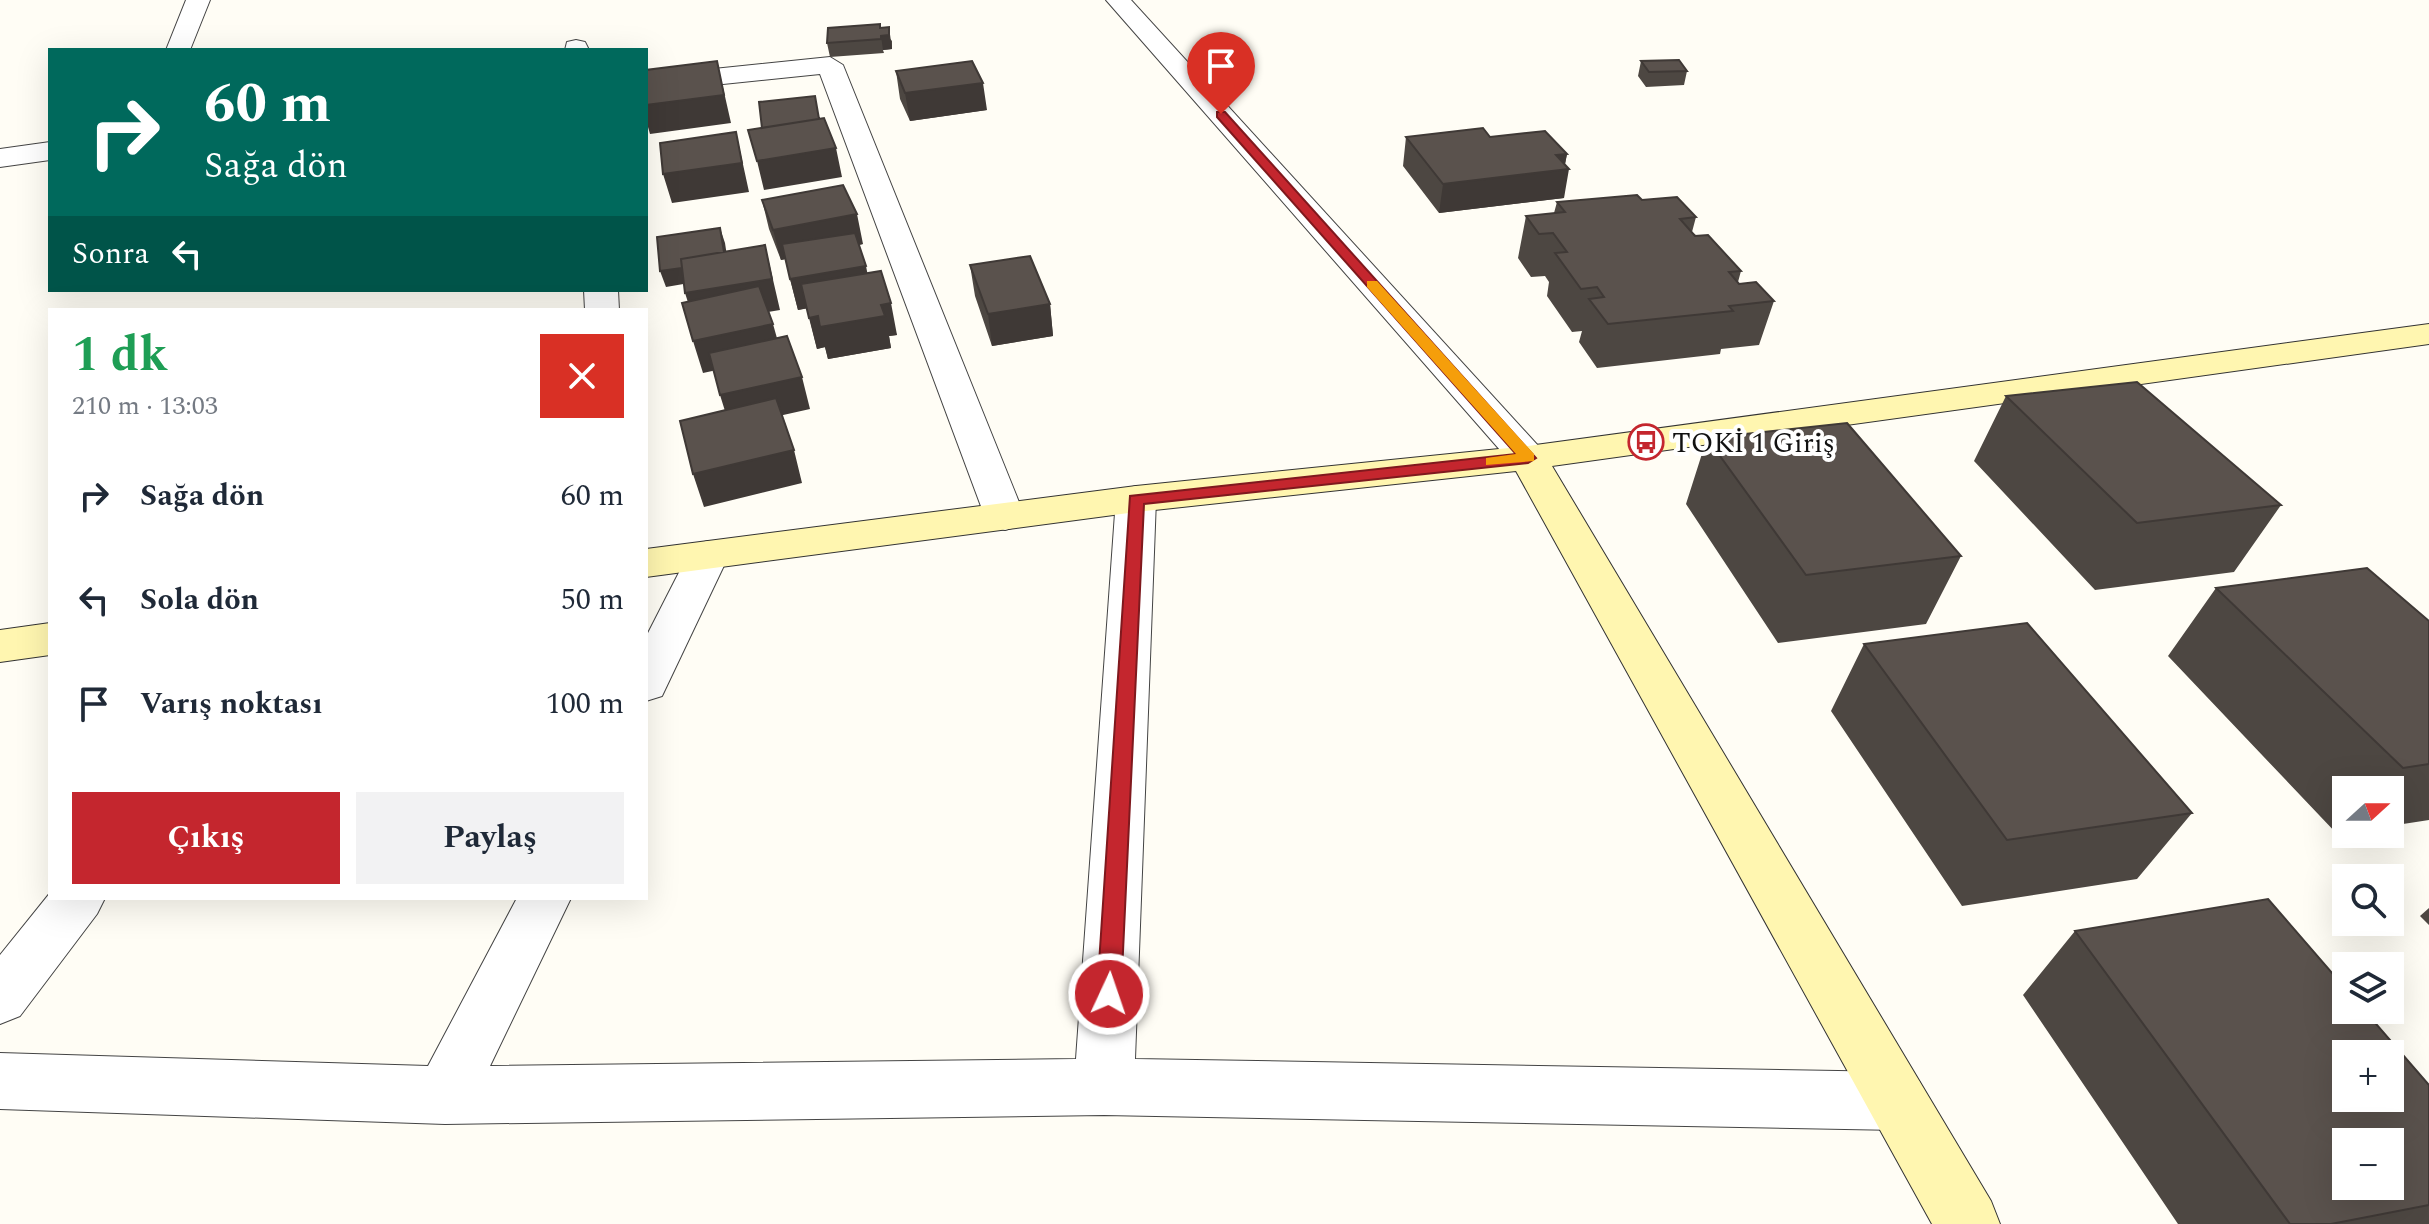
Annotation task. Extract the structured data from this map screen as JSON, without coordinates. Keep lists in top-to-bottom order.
{
  "places": {
    "bus stop": ["TOKİ 1 Giriş"]
  },
  "north": "right",
  "page": {
    "turn": ["60 m", "Sağa dön"],
    "then": "Sonra",
    "heading": ["1 dk", "210 m · 13:03"],
    "list": [
      {
        "name": "Sağa dön",
        "value": "60 m"
      },
      {
        "name": "Sola dön",
        "value": "50 m"
      },
      {
        "name": "Varış noktası",
        "value": "100 m"
      }
    ],
    "map_buttons": ["+", "−"],
    "buttons": ["Çıkış", "Paylaş"]
  }
}
